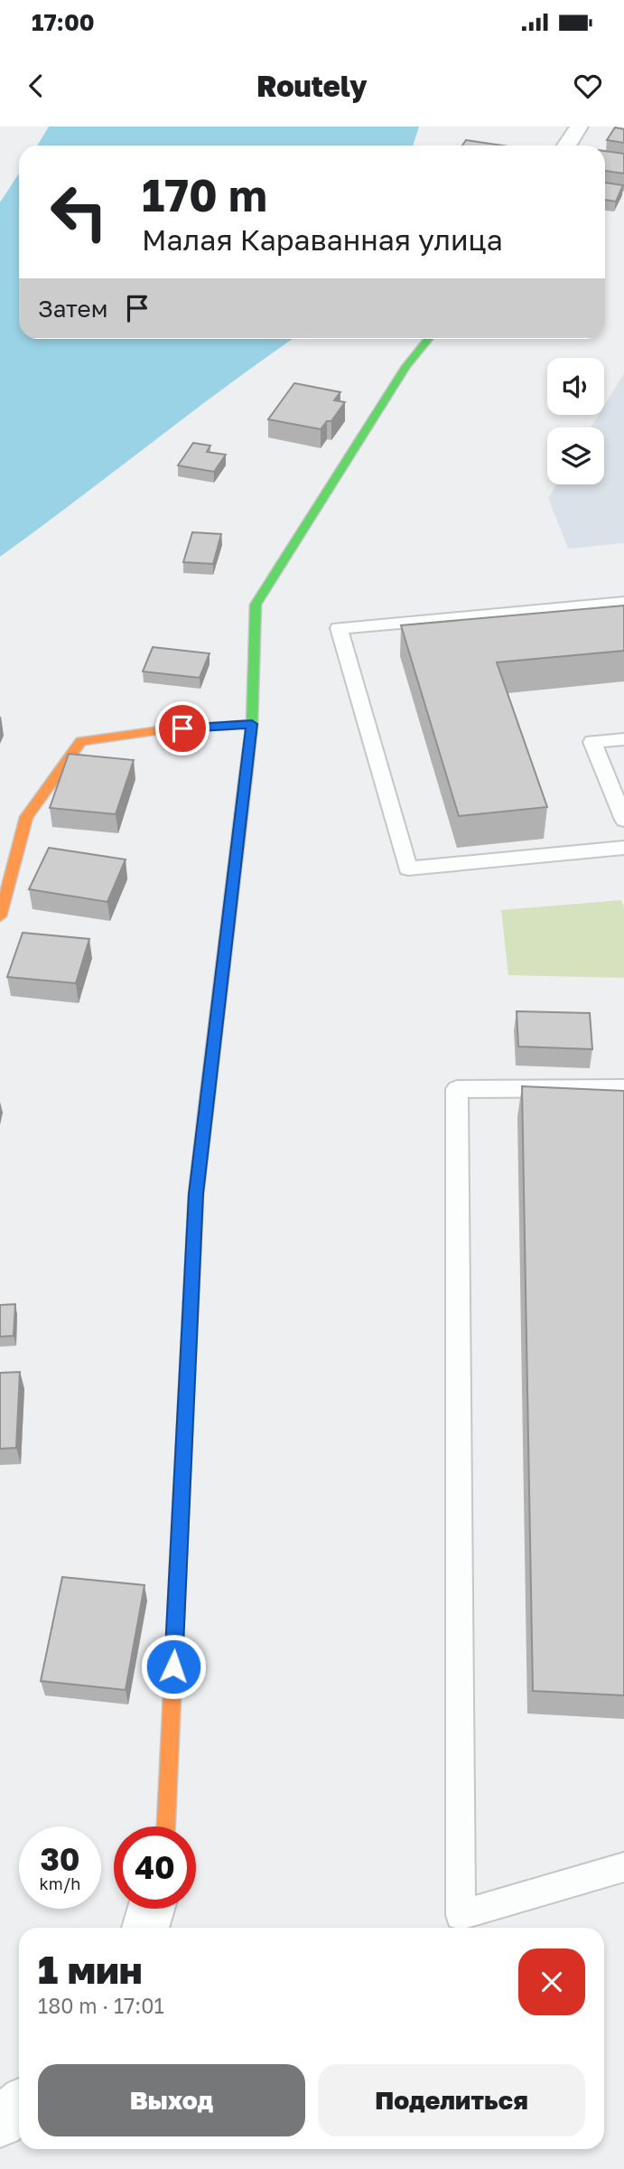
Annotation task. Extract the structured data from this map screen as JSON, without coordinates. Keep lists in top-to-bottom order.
{
  "page": {
    "status": "17:00",
    "header": "Routely",
    "turn": ["170 m", "Малая Караванная улица"],
    "then": "Затем",
    "speed": "30 km/h",
    "limit": "40",
    "heading": ["1 мин", "180 m · 17:01"],
    "buttons": ["Выход", "Поделиться"]
  }
}
